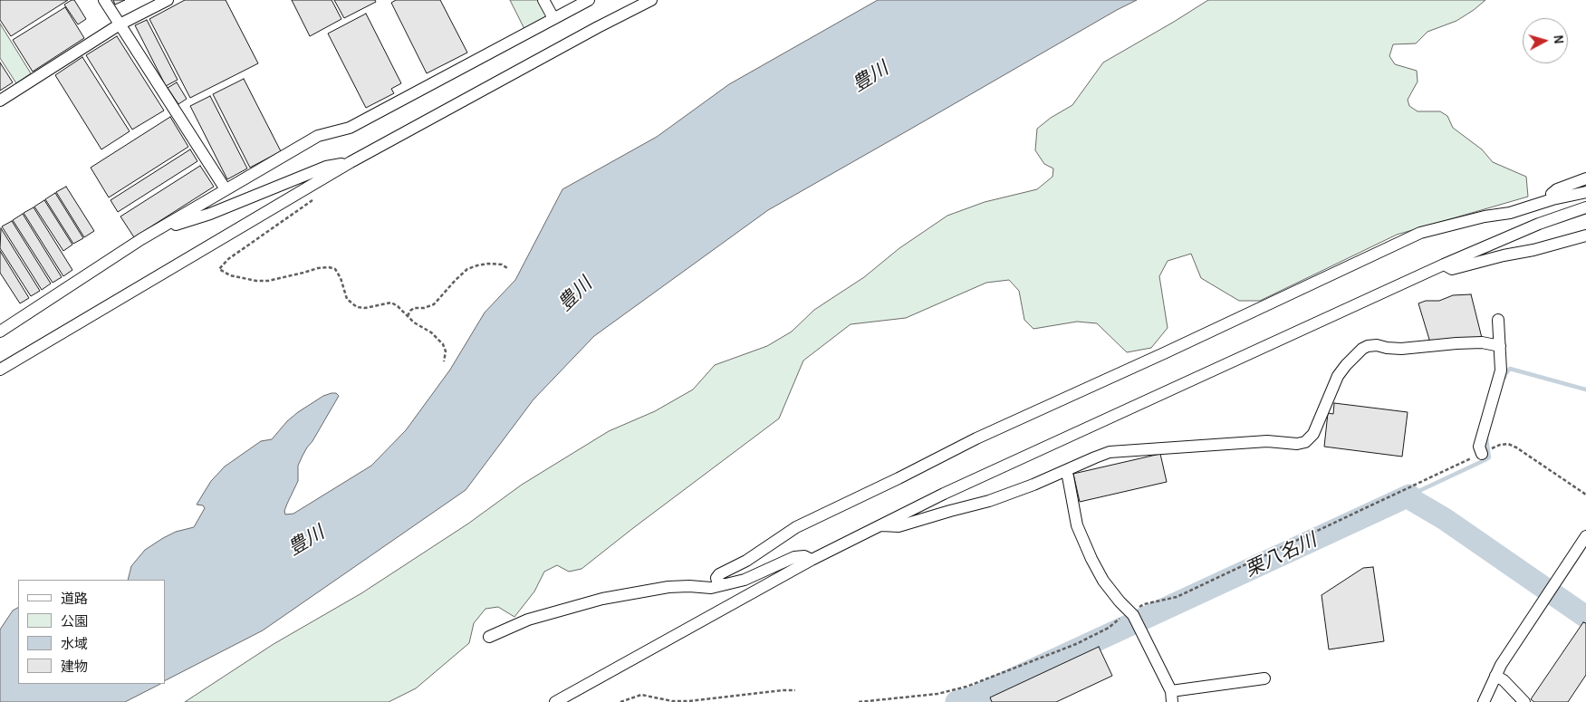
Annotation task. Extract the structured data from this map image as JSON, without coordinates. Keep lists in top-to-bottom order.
{
  "water": ["豊川", "栗八名川"],
  "legend": [
    "道路",
    "公園",
    "水域",
    "建物"
  ],
  "north": "right"
}
